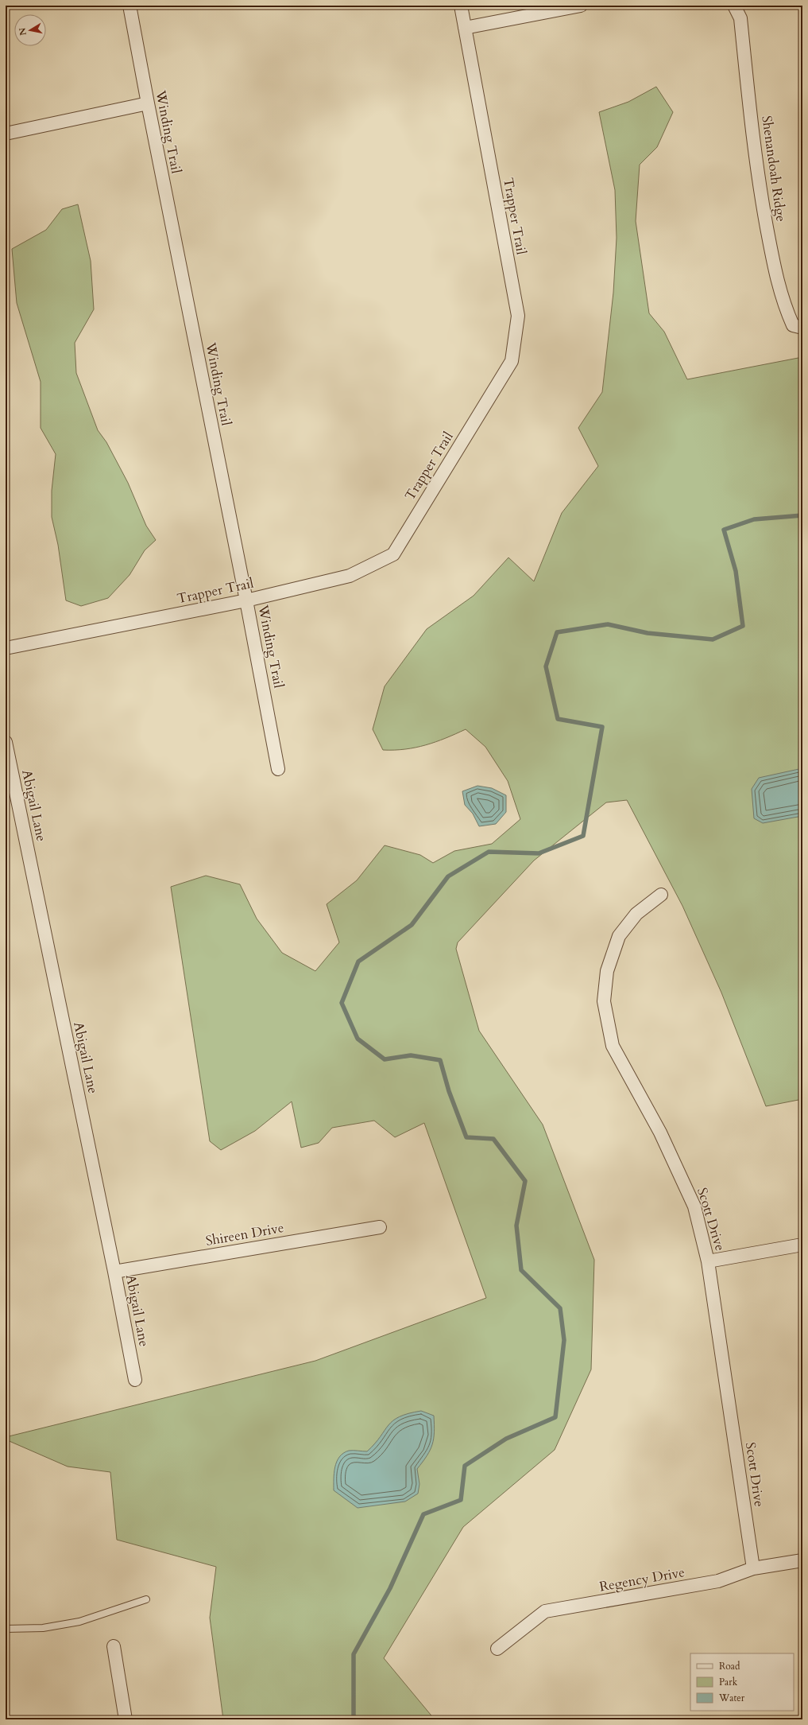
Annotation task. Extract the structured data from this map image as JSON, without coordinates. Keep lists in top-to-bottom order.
{
  "streets": {
    "street": [
      "Winding Trail",
      "Shenandoah Ridge",
      "Trapper Trail",
      "Abigail Lane",
      "Scott Drive",
      "Shireen Drive",
      "Regency Drive"
    ]
  },
  "crossings": [
    ["Winding Trail", "Trapper Trail"],
    ["Abigail Lane", "Shireen Drive"],
    ["Scott Drive", "Regency Drive"]
  ],
  "legend": ["Road", "Park", "Water"],
  "north": "left"
}
